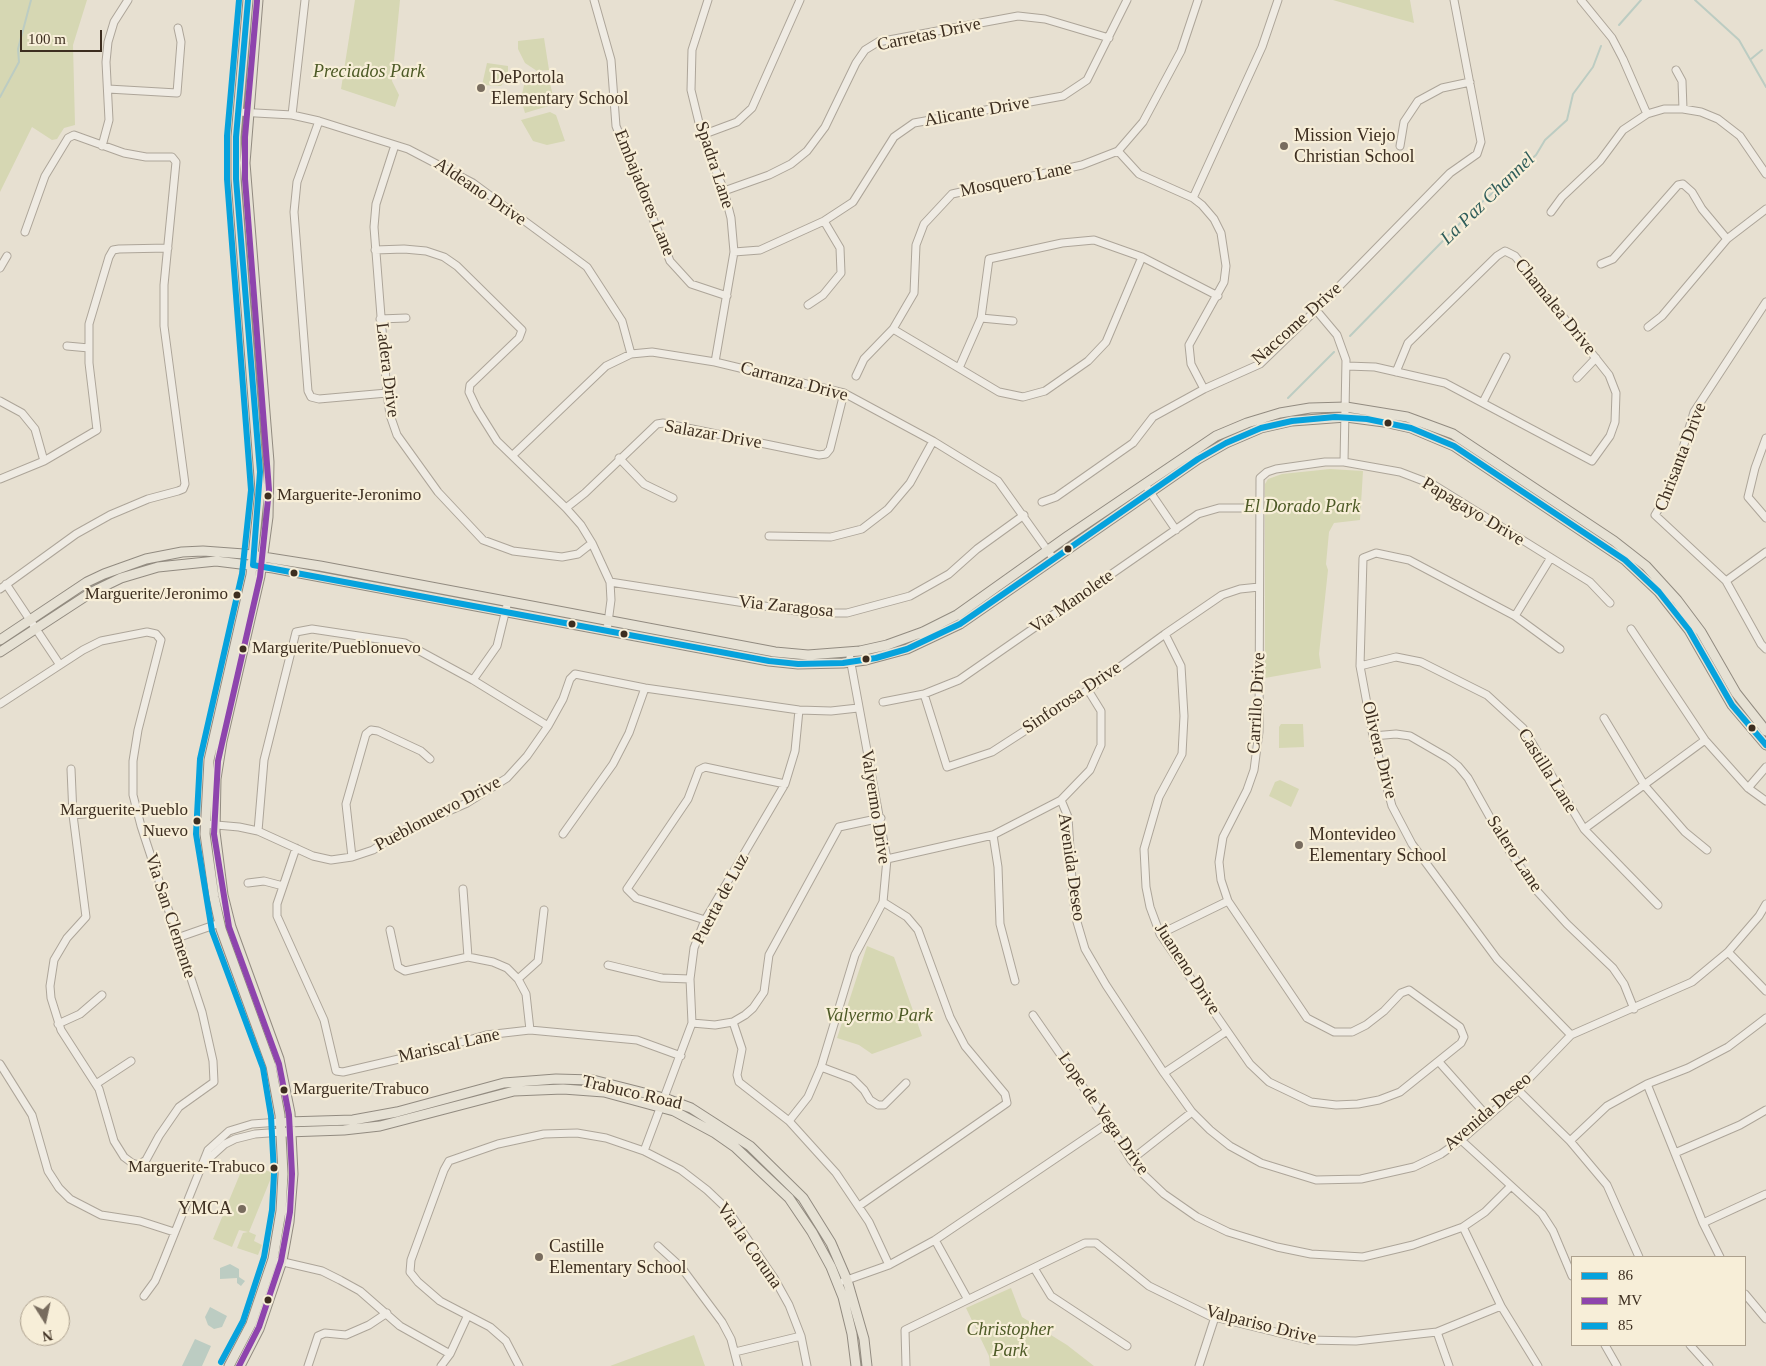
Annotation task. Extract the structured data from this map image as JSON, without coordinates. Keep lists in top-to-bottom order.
{
  "streets": {
    "main road": ["Trabuco Road"],
    "street": [
      "Carretas Drive",
      "Alicante Drive",
      "Spadra Lane",
      "Mosquero Lane",
      "Aldeano Drive",
      "Embajadores Lane",
      "Chamalea Drive",
      "Naccome Drive",
      "Ladera Drive",
      "Carranza Drive",
      "Salazar Drive",
      "Chrisanta Drive",
      "Papagayo Drive",
      "Via Manolete",
      "Via Zaragosa",
      "Sinforosa Drive",
      "Carrillo Drive",
      "Olivera Drive",
      "Castilla Lane",
      "Valyermo Drive",
      "Pueblonuevo Drive",
      "Salero Lane",
      "Avenida Deseo",
      "Puerta de Luz",
      "Via San Clemente",
      "Juaneno Drive",
      "Mariscal Lane",
      "Lope de Vega Drive",
      "Via la Coruna",
      "Valpariso Drive"
    ]
  },
  "crossings": [
    ["Carretas Drive", "Alicante Drive"],
    ["Carretas Drive", "Spadra Lane"],
    ["Alicante Drive", "Spadra Lane"],
    ["Spadra Lane", "Embajadores Lane"],
    ["Spadra Lane", "Carranza Drive"],
    ["Aldeano Drive", "Ladera Drive"],
    ["Aldeano Drive", "Carranza Drive"],
    ["Carranza Drive", "Salazar Drive"],
    ["Carranza Drive", "Via Zaragosa"],
    ["Papagayo Drive", "Carrillo Drive"],
    ["Via Manolete", "Sinforosa Drive"],
    ["Via Manolete", "Carrillo Drive"],
    ["Sinforosa Drive", "Carrillo Drive"],
    ["Sinforosa Drive", "Juaneno Drive"],
    ["Carrillo Drive", "Juaneno Drive"],
    ["Olivera Drive", "Castilla Lane"],
    ["Olivera Drive", "Salero Lane"],
    ["Olivera Drive", "Avenida Deseo"],
    ["Valyermo Drive", "Pueblonuevo Drive"],
    ["Pueblonuevo Drive", "Puerta de Luz"],
    ["Salero Lane", "Avenida Deseo"],
    ["Puerta de Luz", "Mariscal Lane"],
    ["Puerta de Luz", "Trabuco Road"],
    ["Puerta de Luz", "Via la Coruna"]
  ],
  "water": ["La Paz Channel"],
  "parks": [
    "Preciados Park",
    "El Dorado Park",
    "Valyermo Park",
    "Christopher Park"
  ],
  "places": [
    "DePortola Elementary School",
    "Mission Viejo Christian School",
    "Marguerite-Jeronimo",
    "Marguerite/Jeronimo",
    "Marguerite/Pueblonuevo",
    "Marguerite-Pueblo Nuevo",
    "Montevideo Elementary School",
    "Marguerite/Trabuco",
    "Marguerite-Trabuco",
    "YMCA",
    "Castille Elementary School"
  ],
  "lines": ["transit line 86", "transit line 85", "transit line MV"],
  "legend": ["86", "MV", "85"],
  "scale_bar": "100 m",
  "north": "bottom"
}
